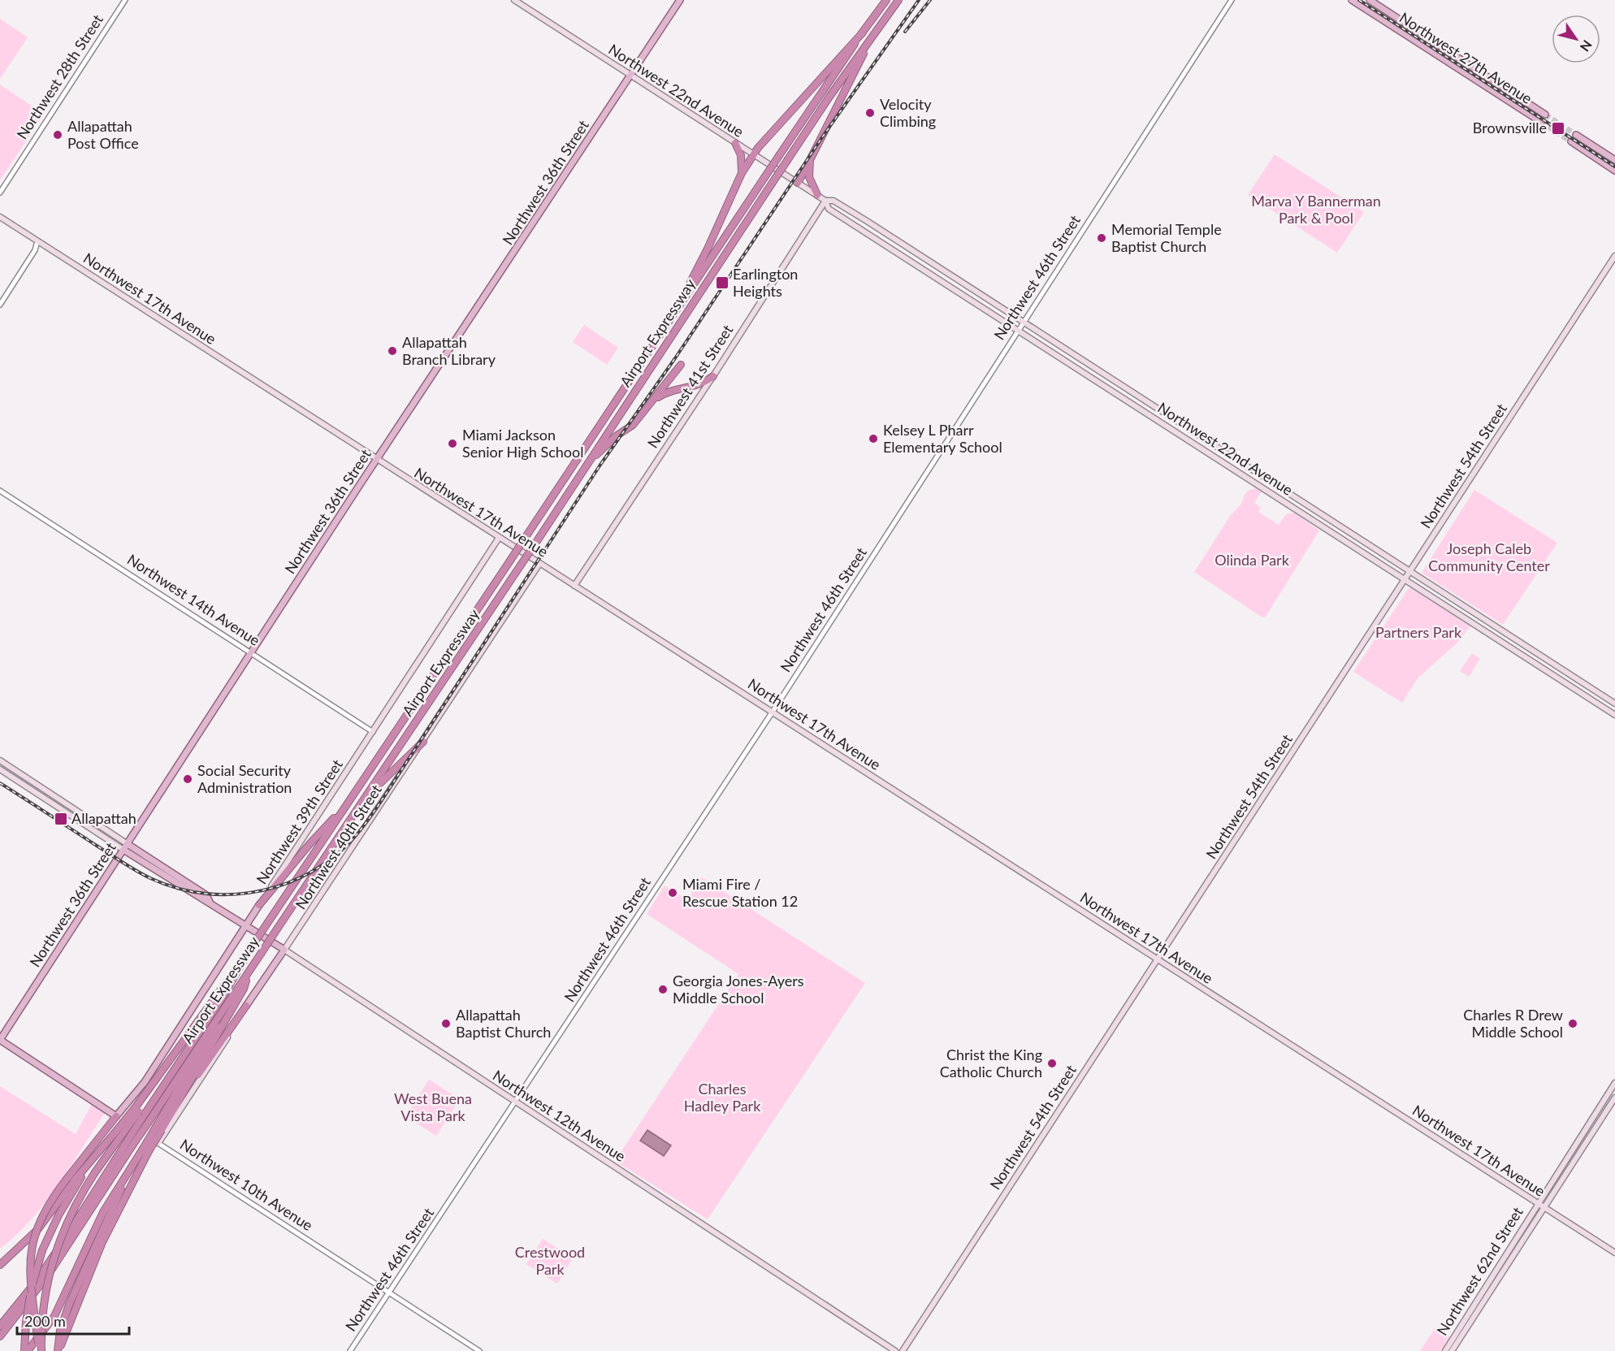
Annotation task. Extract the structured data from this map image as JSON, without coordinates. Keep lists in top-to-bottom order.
{
  "streets": {
    "highway": ["Airport Expressway"],
    "main road": [
      "Northwest 27th Avenue",
      "Northwest 22nd Avenue",
      "Northwest 36th Street",
      "Northwest 17th Avenue",
      "Northwest 41st Street",
      "Northwest 54th Street",
      "Northwest 39th Street",
      "Northwest 40th Street",
      "Northwest 12th Avenue",
      "Northwest 10th Avenue",
      "Northwest 62nd Street"
    ],
    "street": ["Northwest 28th Street", "Northwest 46th Street", "Northwest 14th Avenue"]
  },
  "crossings": [
    ["Northwest 22nd Avenue", "Northwest 36th Street"],
    ["Northwest 22nd Avenue", "Northwest 46th Street"],
    ["Northwest 22nd Avenue", "Northwest 41st Street"],
    ["Northwest 22nd Avenue", "Northwest 54th Street"],
    ["Northwest 36th Street", "Northwest 17th Avenue"],
    ["Northwest 36th Street", "Northwest 14th Avenue"],
    ["Northwest 36th Street", "Northwest 12th Avenue"],
    ["Northwest 36th Street", "Northwest 10th Avenue"],
    ["Northwest 46th Street", "Northwest 17th Avenue"],
    ["Northwest 46th Street", "Northwest 12th Avenue"],
    ["Northwest 46th Street", "Northwest 10th Avenue"],
    ["Northwest 17th Avenue", "Northwest 41st Street"],
    ["Northwest 17th Avenue", "Northwest 54th Street"],
    ["Northwest 17th Avenue", "Northwest 39th Street"],
    ["Northwest 17th Avenue", "Northwest 40th Street"],
    ["Northwest 17th Avenue", "Northwest 62nd Street"],
    ["Northwest 14th Avenue", "Northwest 39th Street"],
    ["Northwest 39th Street", "Northwest 12th Avenue"],
    ["Northwest 39th Street", "Northwest 10th Avenue"],
    ["Northwest 40th Street", "Northwest 12th Avenue"],
    ["Northwest 40th Street", "Northwest 10th Avenue"]
  ],
  "parks": [
    "Marva Y Bannerman Park & Pool",
    "Joseph Caleb Community Center",
    "Olinda Park",
    "Partners Park",
    "Charles Hadley Park",
    "West Buena Vista Park",
    "Crestwood Park"
  ],
  "places": {
    "other": [
      "Velocity Climbing",
      "Allapattah Post Office",
      "Memorial Temple Baptist Church",
      "Allapattah Branch Library",
      "Kelsey L Pharr Elementary School",
      "Miami Jackson Senior High School",
      "Social Security Administration",
      "Miami Fire / Rescue Station 12",
      "Georgia Jones-Ayers Middle School",
      "Allapattah Baptist Church",
      "Charles R Drew Middle School",
      "Christ the King Catholic Church"
    ],
    "transit": ["Brownsville", "Earlington Heights", "Allapattah"]
  },
  "scale_bar": "200 m",
  "north": "bottom right"
}
